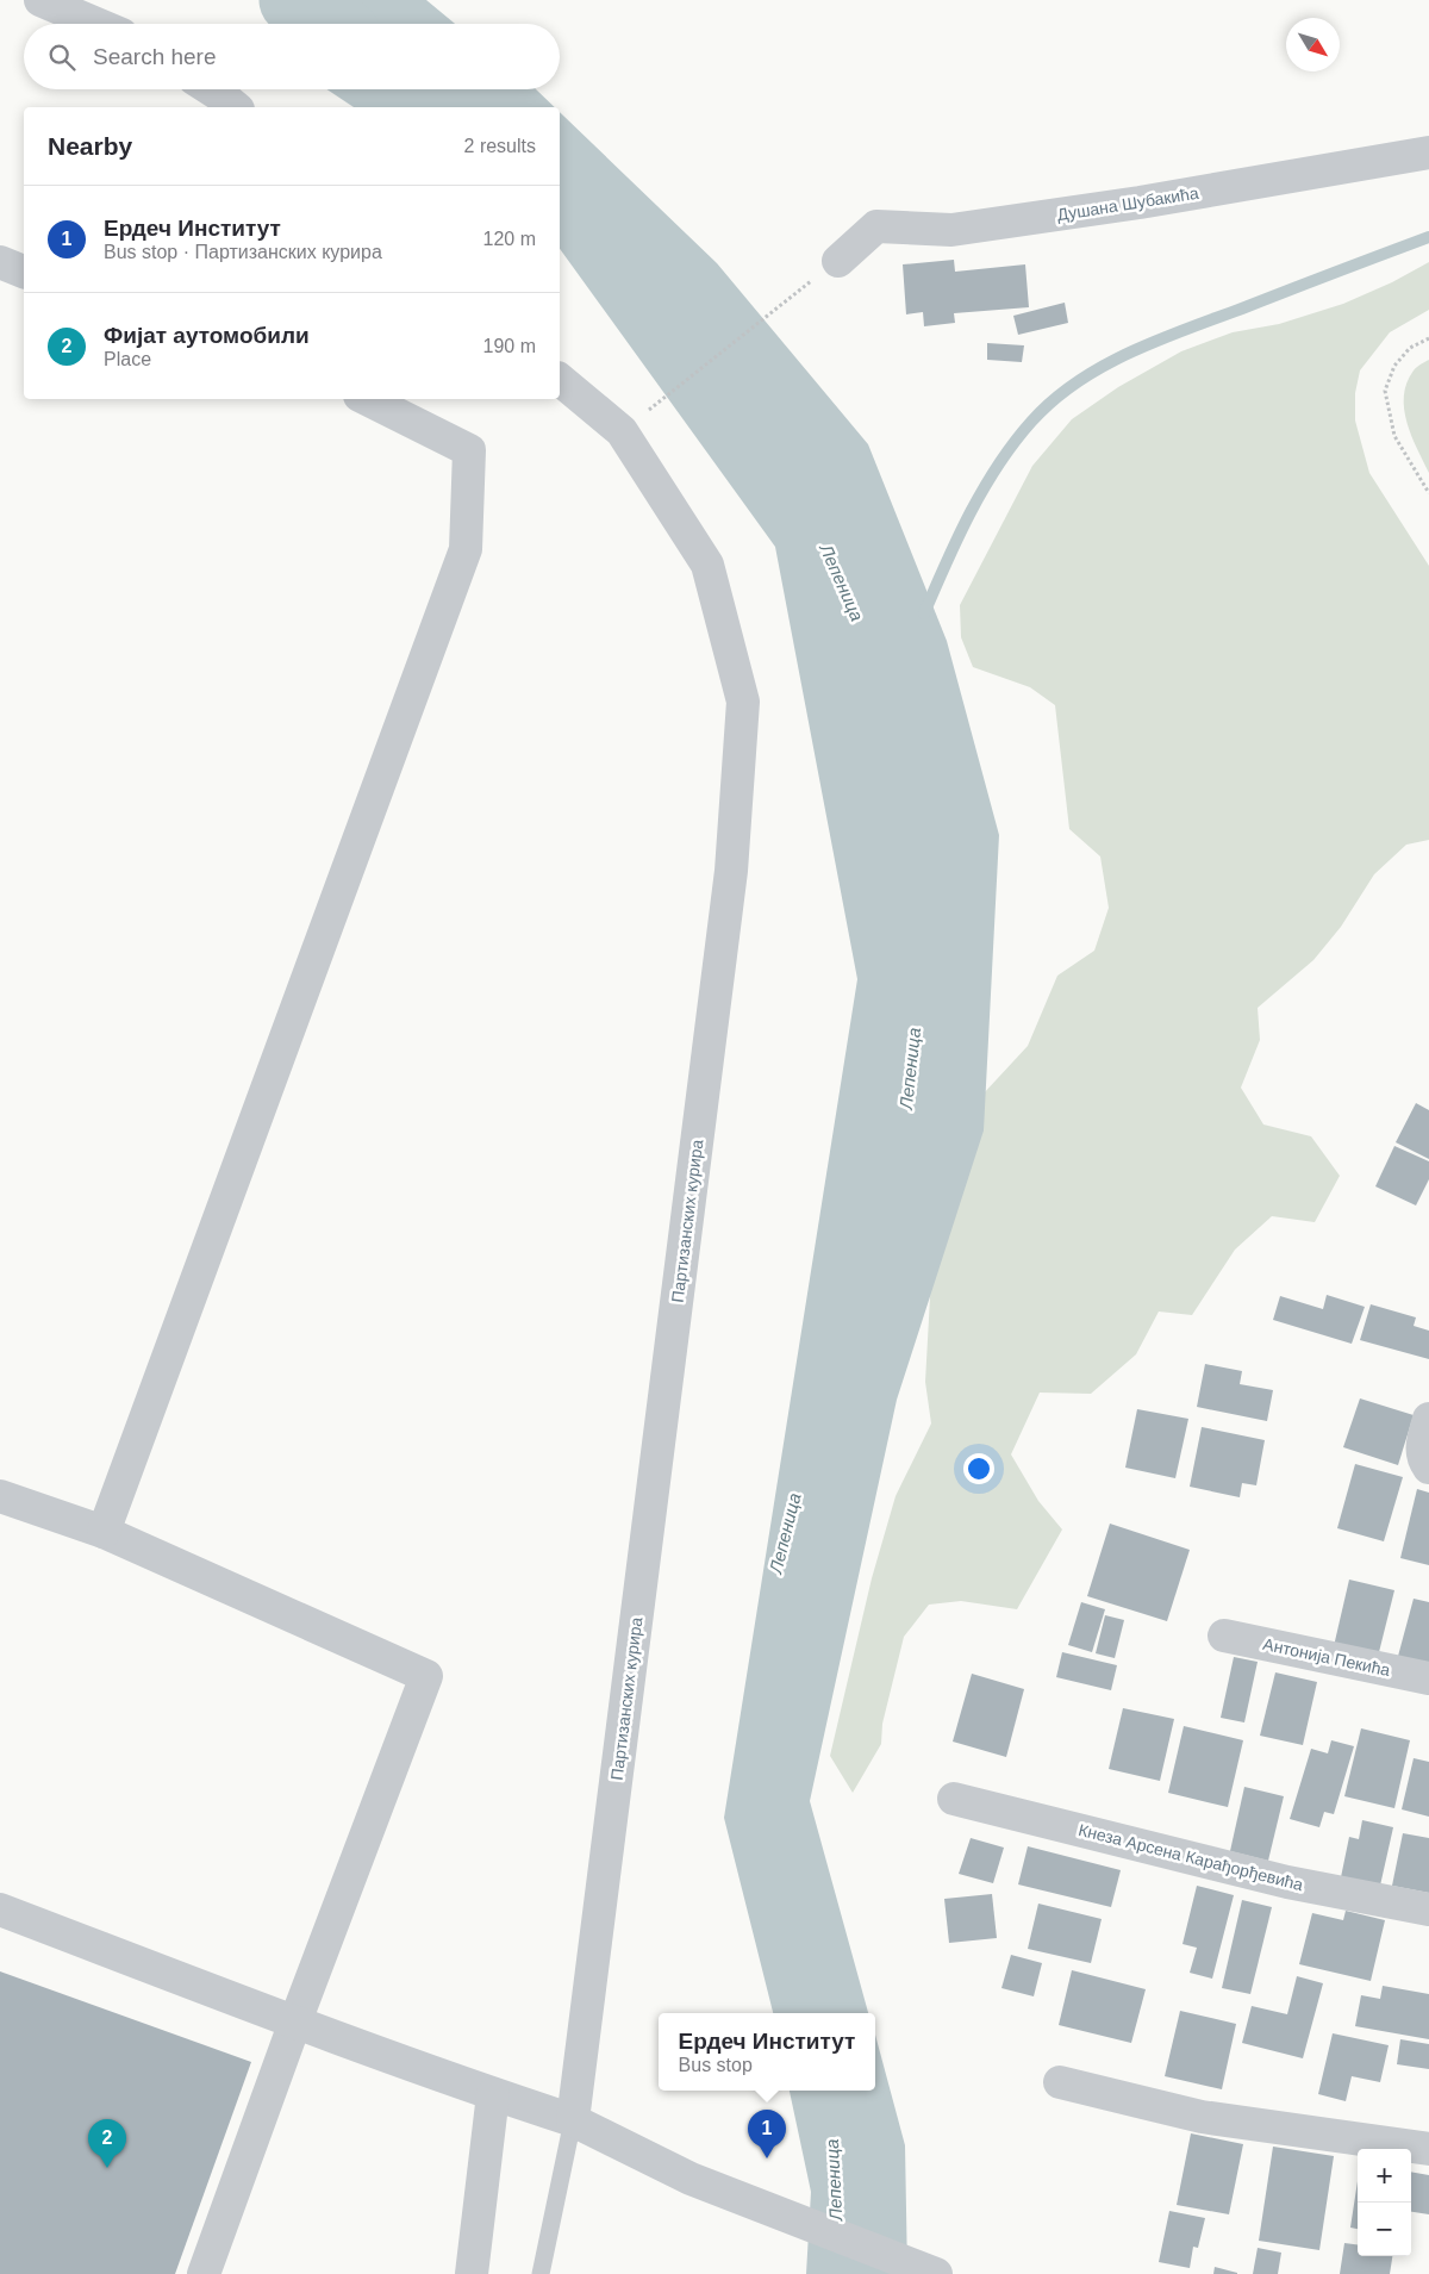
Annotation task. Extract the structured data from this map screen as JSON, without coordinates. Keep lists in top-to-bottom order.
{
  "streets": {
    "street": [
      "Душана Шубакића",
      "Партизанских курира",
      "Антонија Пекића",
      "Кнеза Арсена Карађорђевића"
    ]
  },
  "water": ["Лепеница"],
  "north": "bottom right",
  "page": {
    "search": "Search here",
    "heading": ["Nearby", "2 results"],
    "list": [
      {
        "mark": "1",
        "name": "Ердеч Институт",
        "note": "Bus stop · Партизанских курира",
        "value": "120 m"
      },
      {
        "mark": "2",
        "name": "Фијат аутомобили",
        "note": "Place",
        "value": "190 m"
      }
    ],
    "popup": ["Ердеч Институт", "Bus stop"],
    "pins": ["1", "2"],
    "map_buttons": ["+", "−"]
  }
}
